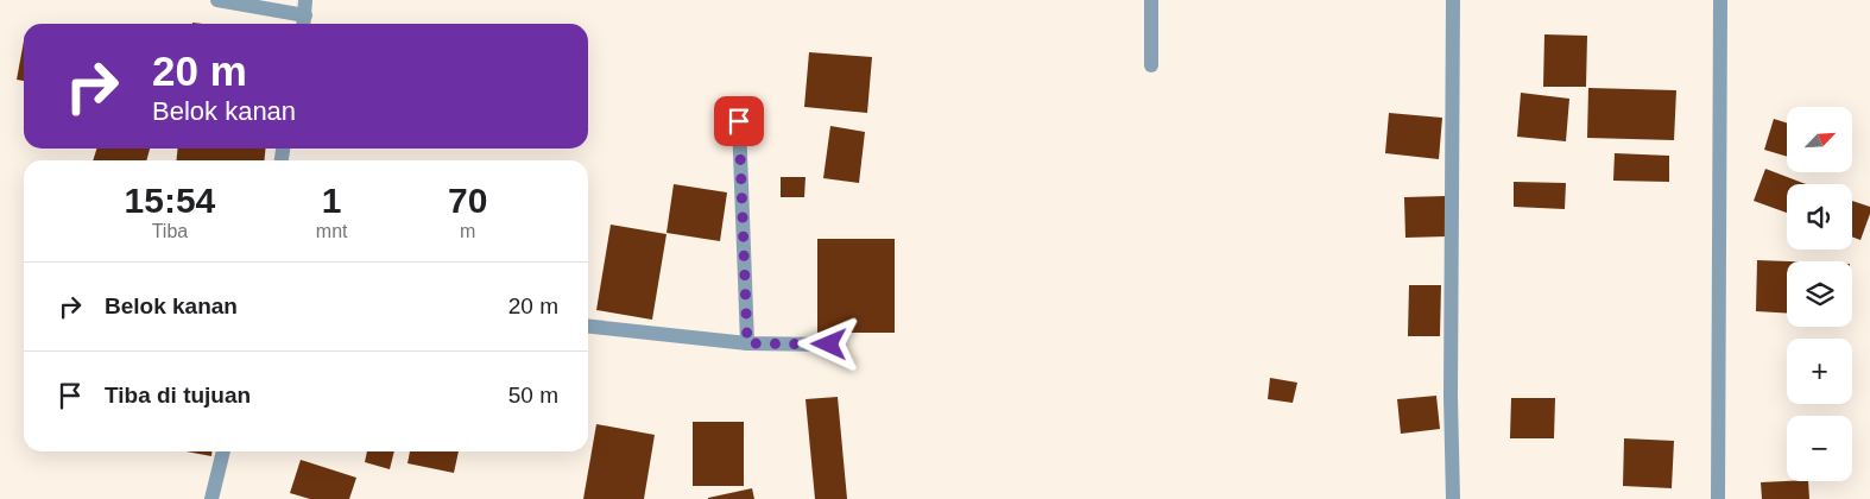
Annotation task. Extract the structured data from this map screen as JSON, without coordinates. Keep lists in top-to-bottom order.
{
  "north": "top right",
  "page": {
    "turn": ["20 m", "Belok kanan"],
    "map_buttons": ["+", "−"],
    "eta": [
      "15:54",
      "Tiba",
      "1",
      "mnt",
      "70",
      "m"
    ],
    "list": [
      {
        "name": "Belok kanan",
        "value": "20 m"
      },
      {
        "name": "Tiba di tujuan",
        "value": "50 m"
      }
    ]
  }
}
